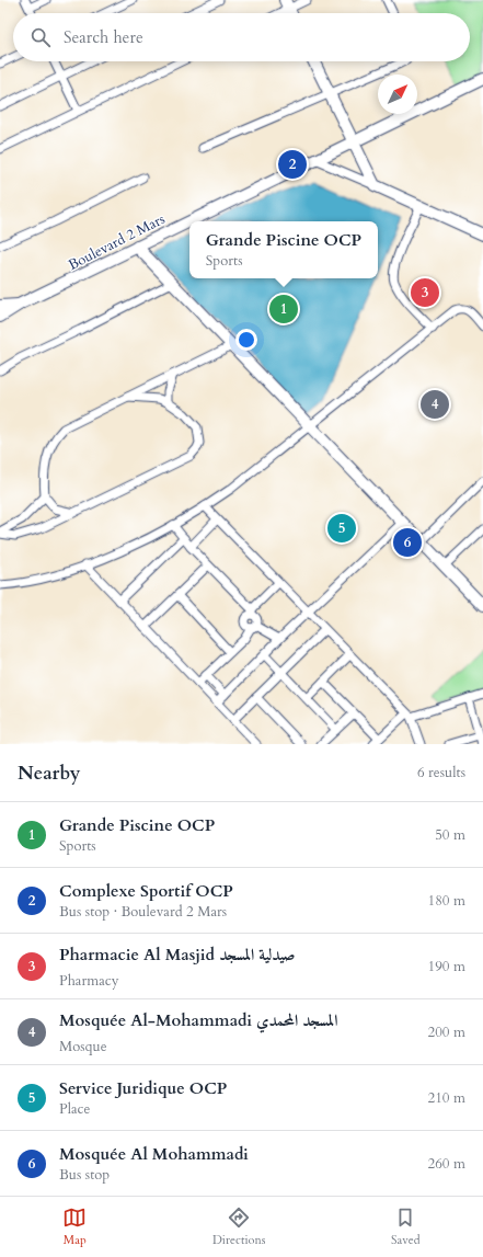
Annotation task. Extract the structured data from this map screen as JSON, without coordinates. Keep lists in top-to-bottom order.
{
  "streets": {
    "street": ["Boulevard 2 Mars"]
  },
  "north": "top right",
  "page": {
    "search": "Search here",
    "pins": [
      "2",
      "3",
      "1",
      "4",
      "5",
      "6"
    ],
    "popup": ["Grande Piscine OCP", "Sports"],
    "heading": ["Nearby", "6 results"],
    "list": [
      {
        "mark": "1",
        "name": "Grande Piscine OCP",
        "note": "Sports",
        "value": "50 m"
      },
      {
        "mark": "2",
        "name": "Complexe Sportif OCP",
        "note": "Bus stop · Boulevard 2 Mars",
        "value": "180 m"
      },
      {
        "mark": "3",
        "name": "Pharmacie Al Masjid صيدلية المسجد",
        "note": "Pharmacy",
        "value": "190 m"
      },
      {
        "mark": "4",
        "name": "Mosquée Al-Mohammadi المسجد المحمدي",
        "note": "Mosque",
        "value": "200 m"
      },
      {
        "mark": "5",
        "name": "Service Juridique OCP",
        "note": "Place",
        "value": "210 m"
      },
      {
        "mark": "6",
        "name": "Mosquée Al Mohammadi",
        "note": "Bus stop",
        "value": "260 m"
      }
    ],
    "nav": ["Map", "Directions", "Saved"]
  }
}
